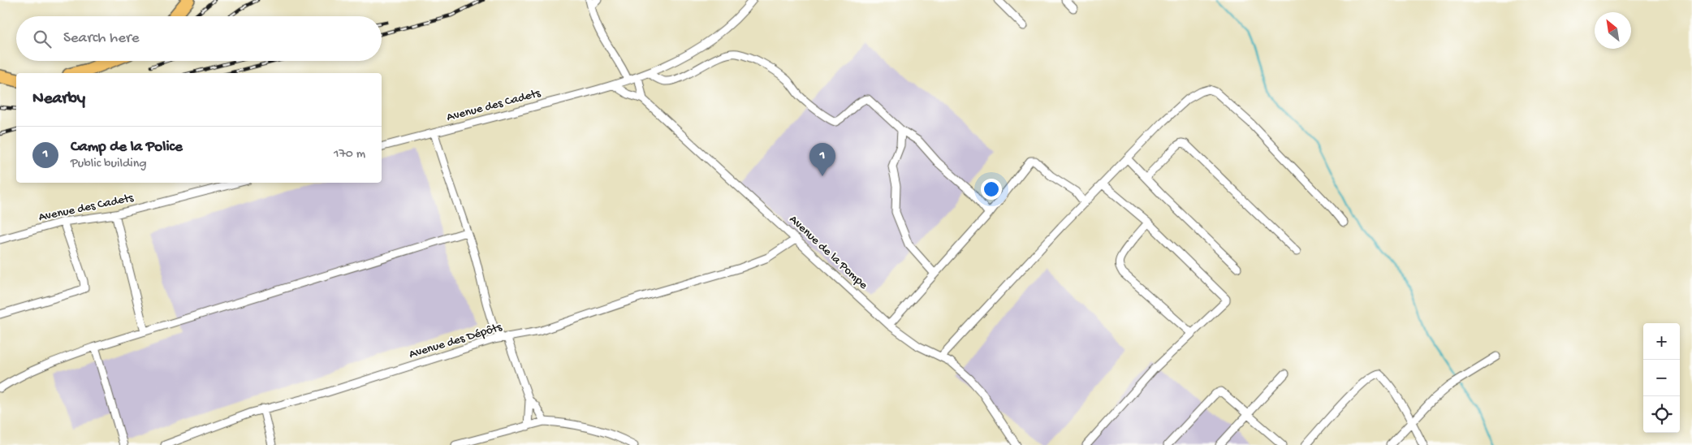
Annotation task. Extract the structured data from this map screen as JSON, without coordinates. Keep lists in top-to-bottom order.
{
  "streets": {
    "street": ["Avenue des Cadets", "Avenue de la Pompe", "Avenue des Dépôts"]
  },
  "crossings": [
    ["Avenue des Cadets", "Avenue de la Pompe"],
    ["Avenue de la Pompe", "Avenue des Dépôts"]
  ],
  "north": "top left",
  "page": {
    "search": "Search here",
    "heading": "Nearby",
    "list": [
      {
        "mark": "1",
        "name": "Camp de la Police",
        "note": "Public building",
        "value": "170 m"
      }
    ],
    "pins": "1",
    "map_buttons": ["+", "−"]
  }
}
